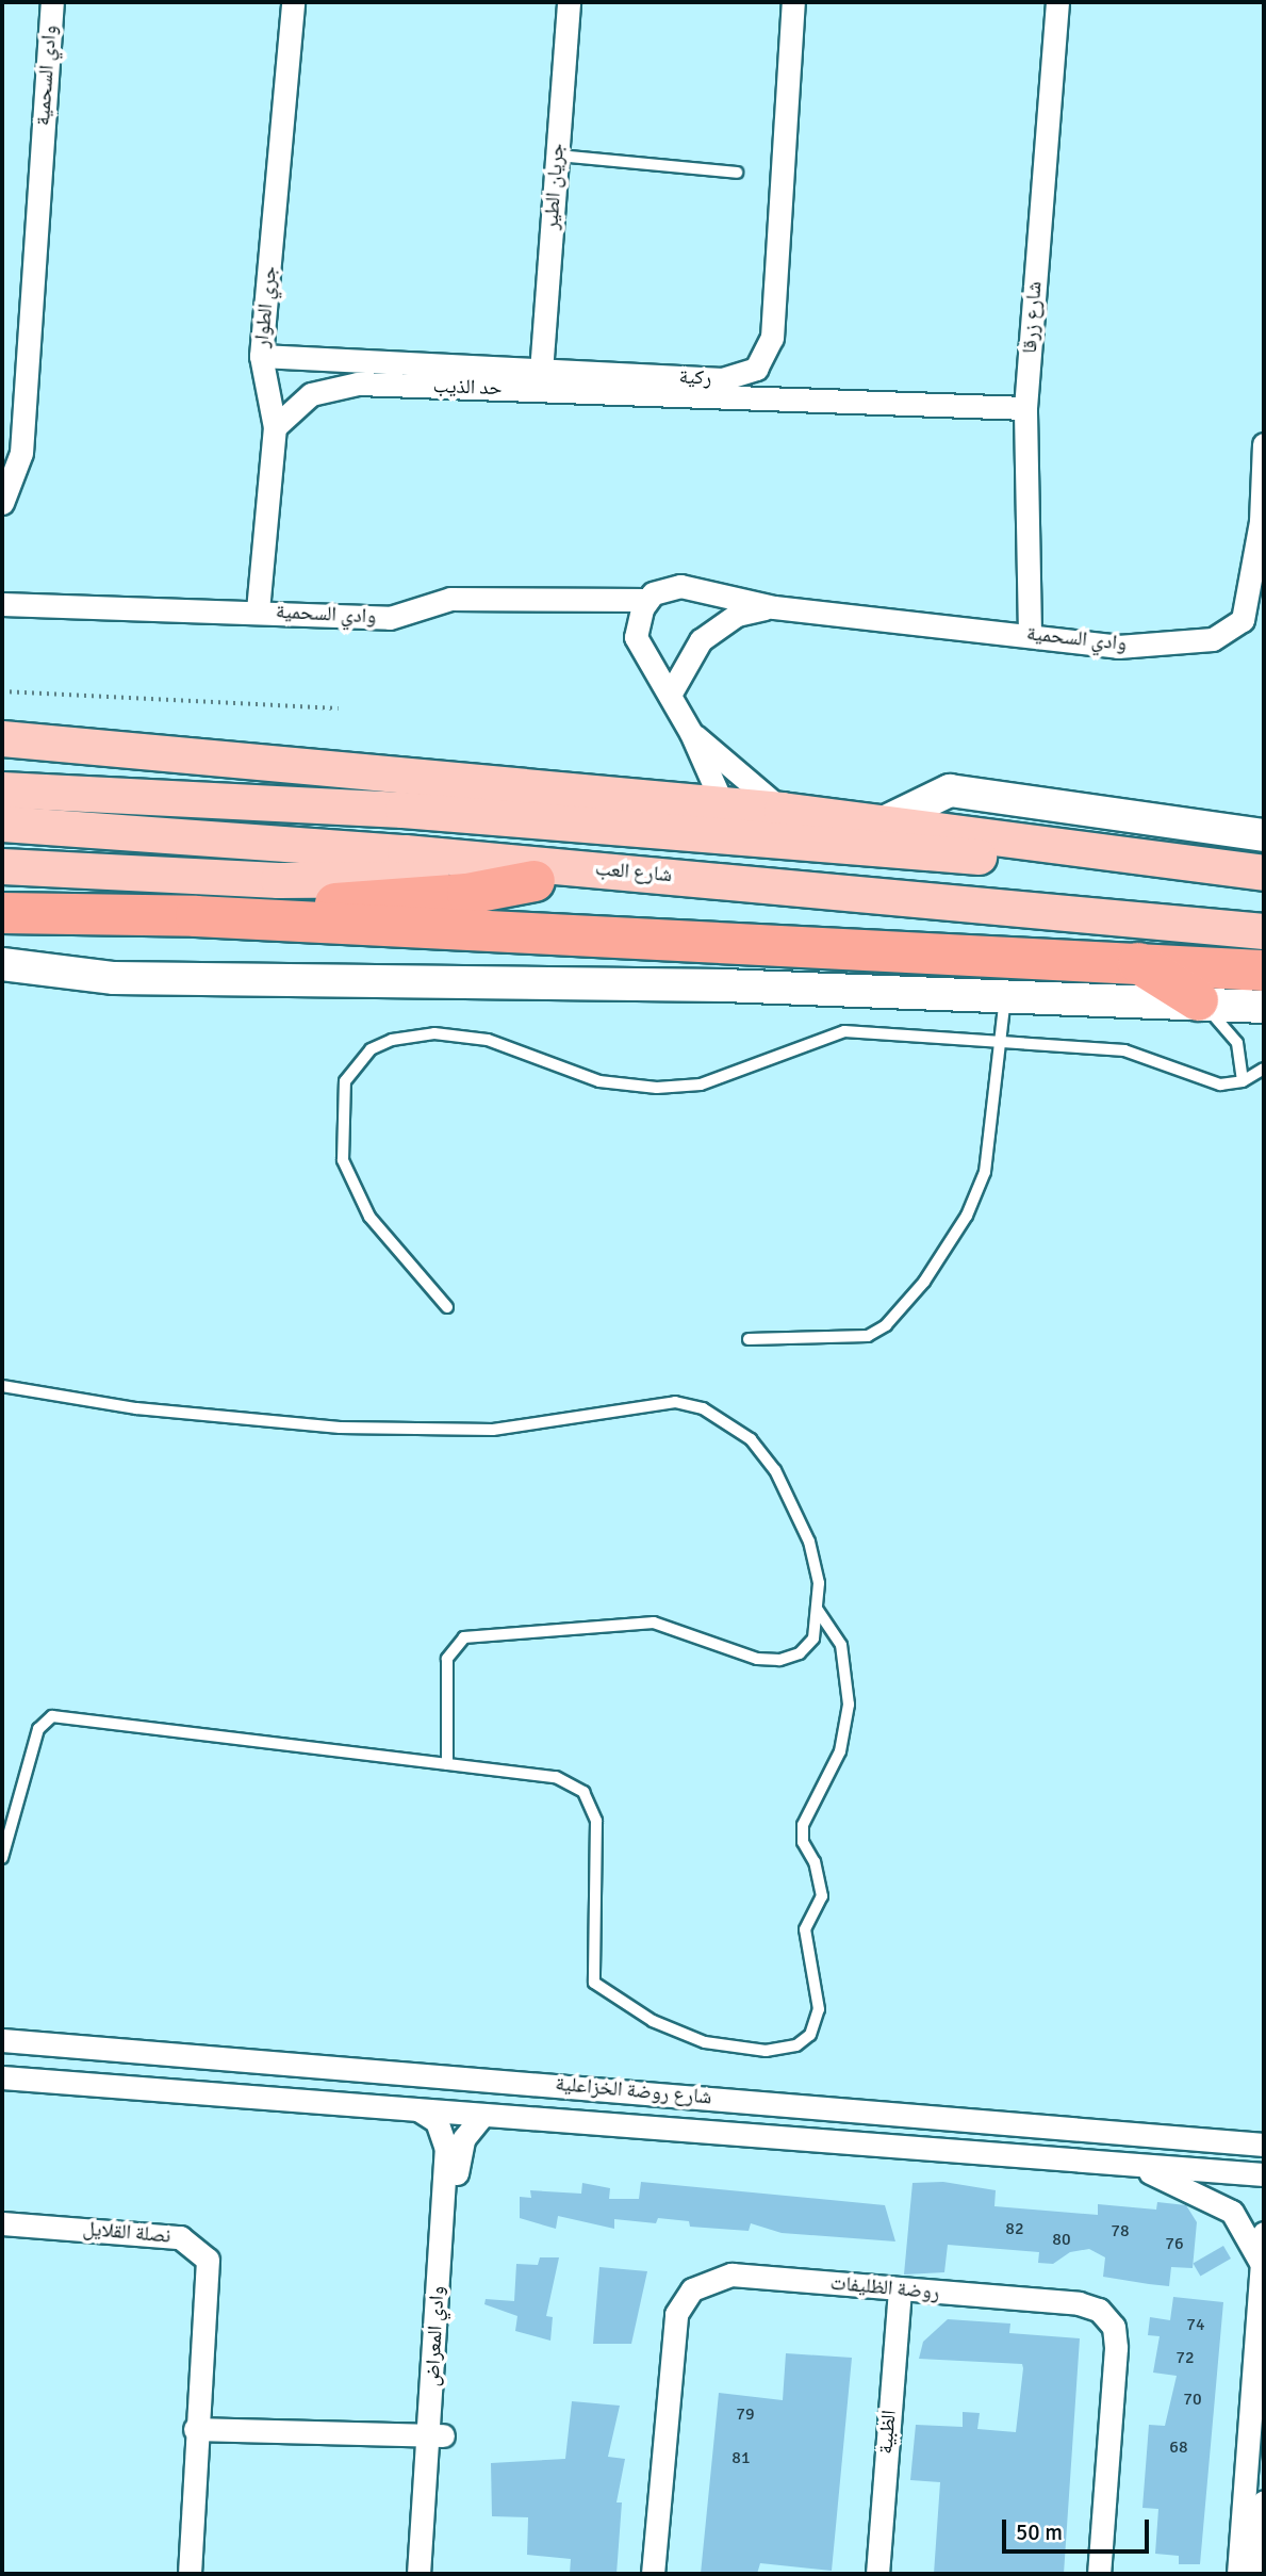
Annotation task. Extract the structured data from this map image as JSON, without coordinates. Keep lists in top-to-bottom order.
{
  "streets": {
    "main road": ["شارع العب"],
    "street": [
      "وادي السحمية",
      "جريان الطير",
      "جري الطوار",
      "شارع زرقا",
      "ركية",
      "حد الذيب",
      "شارع روضة الخزاعلية",
      "نصلة القلايل",
      "روضة الظليفات",
      "وادي المعراض",
      "الظبية"
    ]
  },
  "crossings": [
    ["وادي السحمية", "جري الطوار"],
    ["وادي السحمية", "شارع زرقا"],
    ["جريان الطير", "ركية"],
    ["جري الطوار", "ركية"],
    ["جري الطوار", "حد الذيب"],
    ["شارع زرقا", "حد الذيب"],
    ["ركية", "حد الذيب"],
    ["شارع روضة الخزاعلية", "وادي المعراض"],
    ["روضة الظليفات", "الظبية"]
  ],
  "house_numbers": [
    "82",
    "78",
    "80",
    "76",
    "74",
    "72",
    "70",
    "79",
    "68",
    "81"
  ],
  "scale_bar": "50 m"
}
